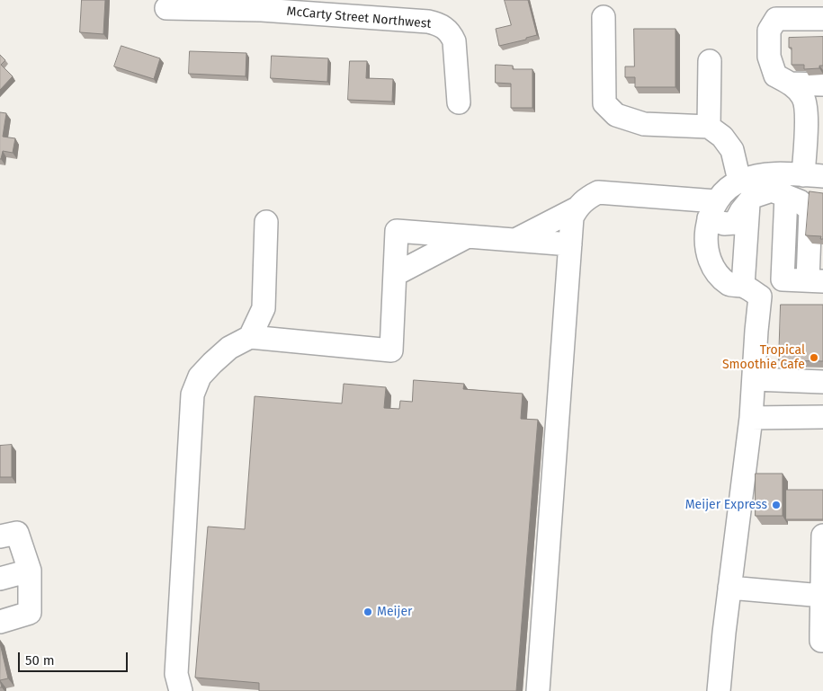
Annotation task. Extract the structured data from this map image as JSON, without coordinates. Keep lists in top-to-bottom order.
{
  "streets": {
    "street": ["McCarty Street Northwest"]
  },
  "places": ["Tropical Smoothie Cafe", "Meijer Express", "Meijer"],
  "scale_bar": "50 m"
}
